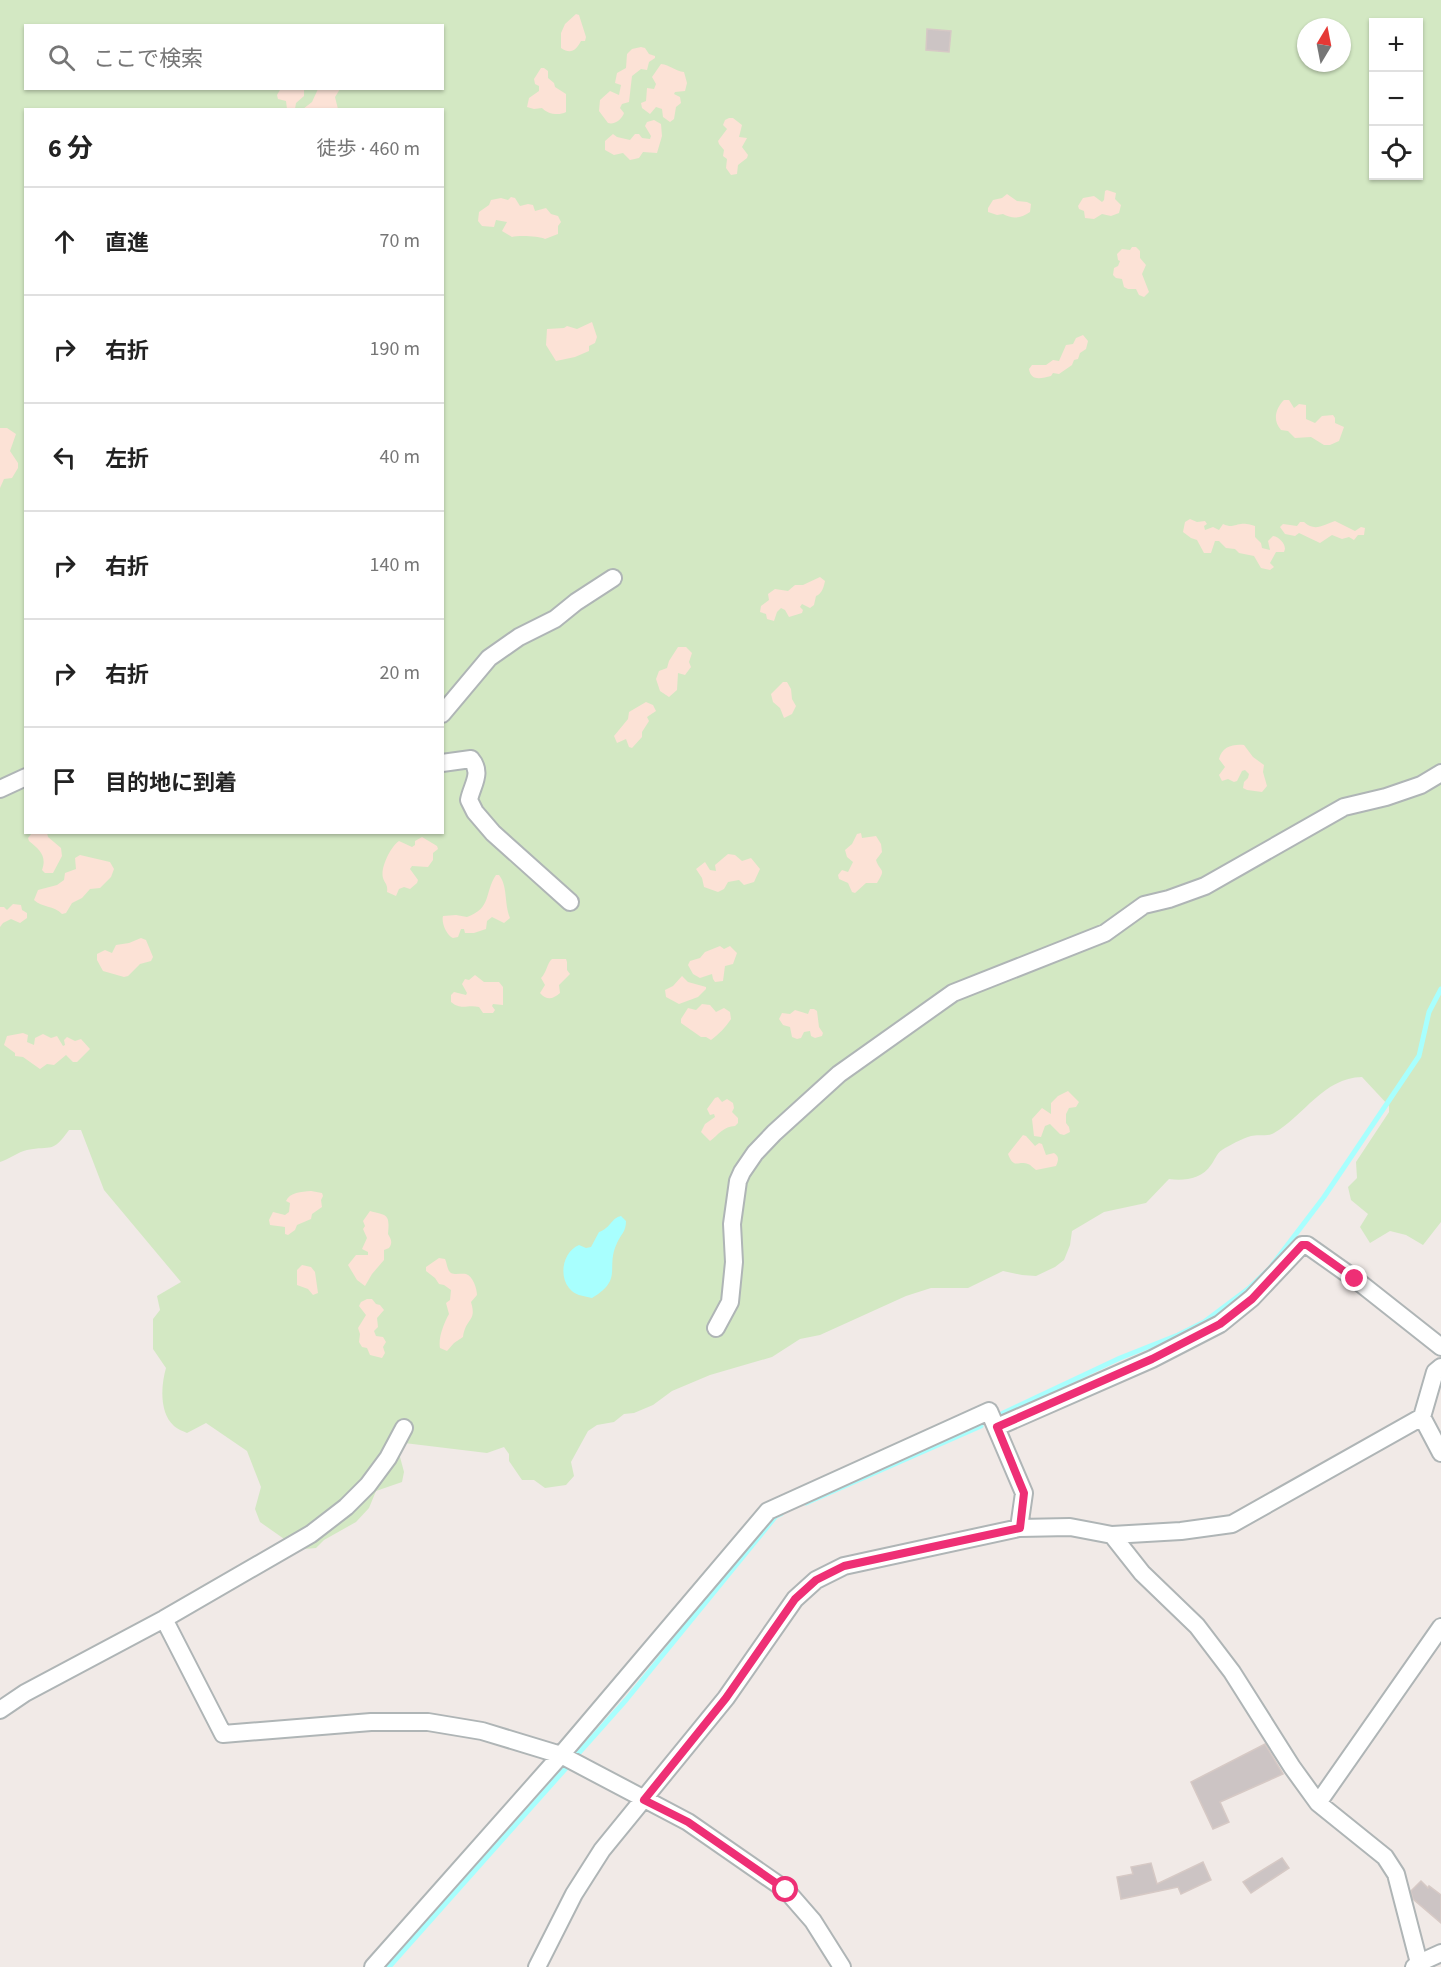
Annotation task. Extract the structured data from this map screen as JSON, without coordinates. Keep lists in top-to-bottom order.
{
  "north": "top",
  "page": {
    "map_buttons": ["+", "−"],
    "search": "ここで検索",
    "heading": ["6 分", "徒歩 · 460 m"],
    "list": [
      ["直進", "70 m"],
      ["右折", "190 m"],
      ["左折", "40 m"],
      ["右折", "140 m"],
      ["右折", "20 m"],
      "目的地に到着"
    ]
  }
}
